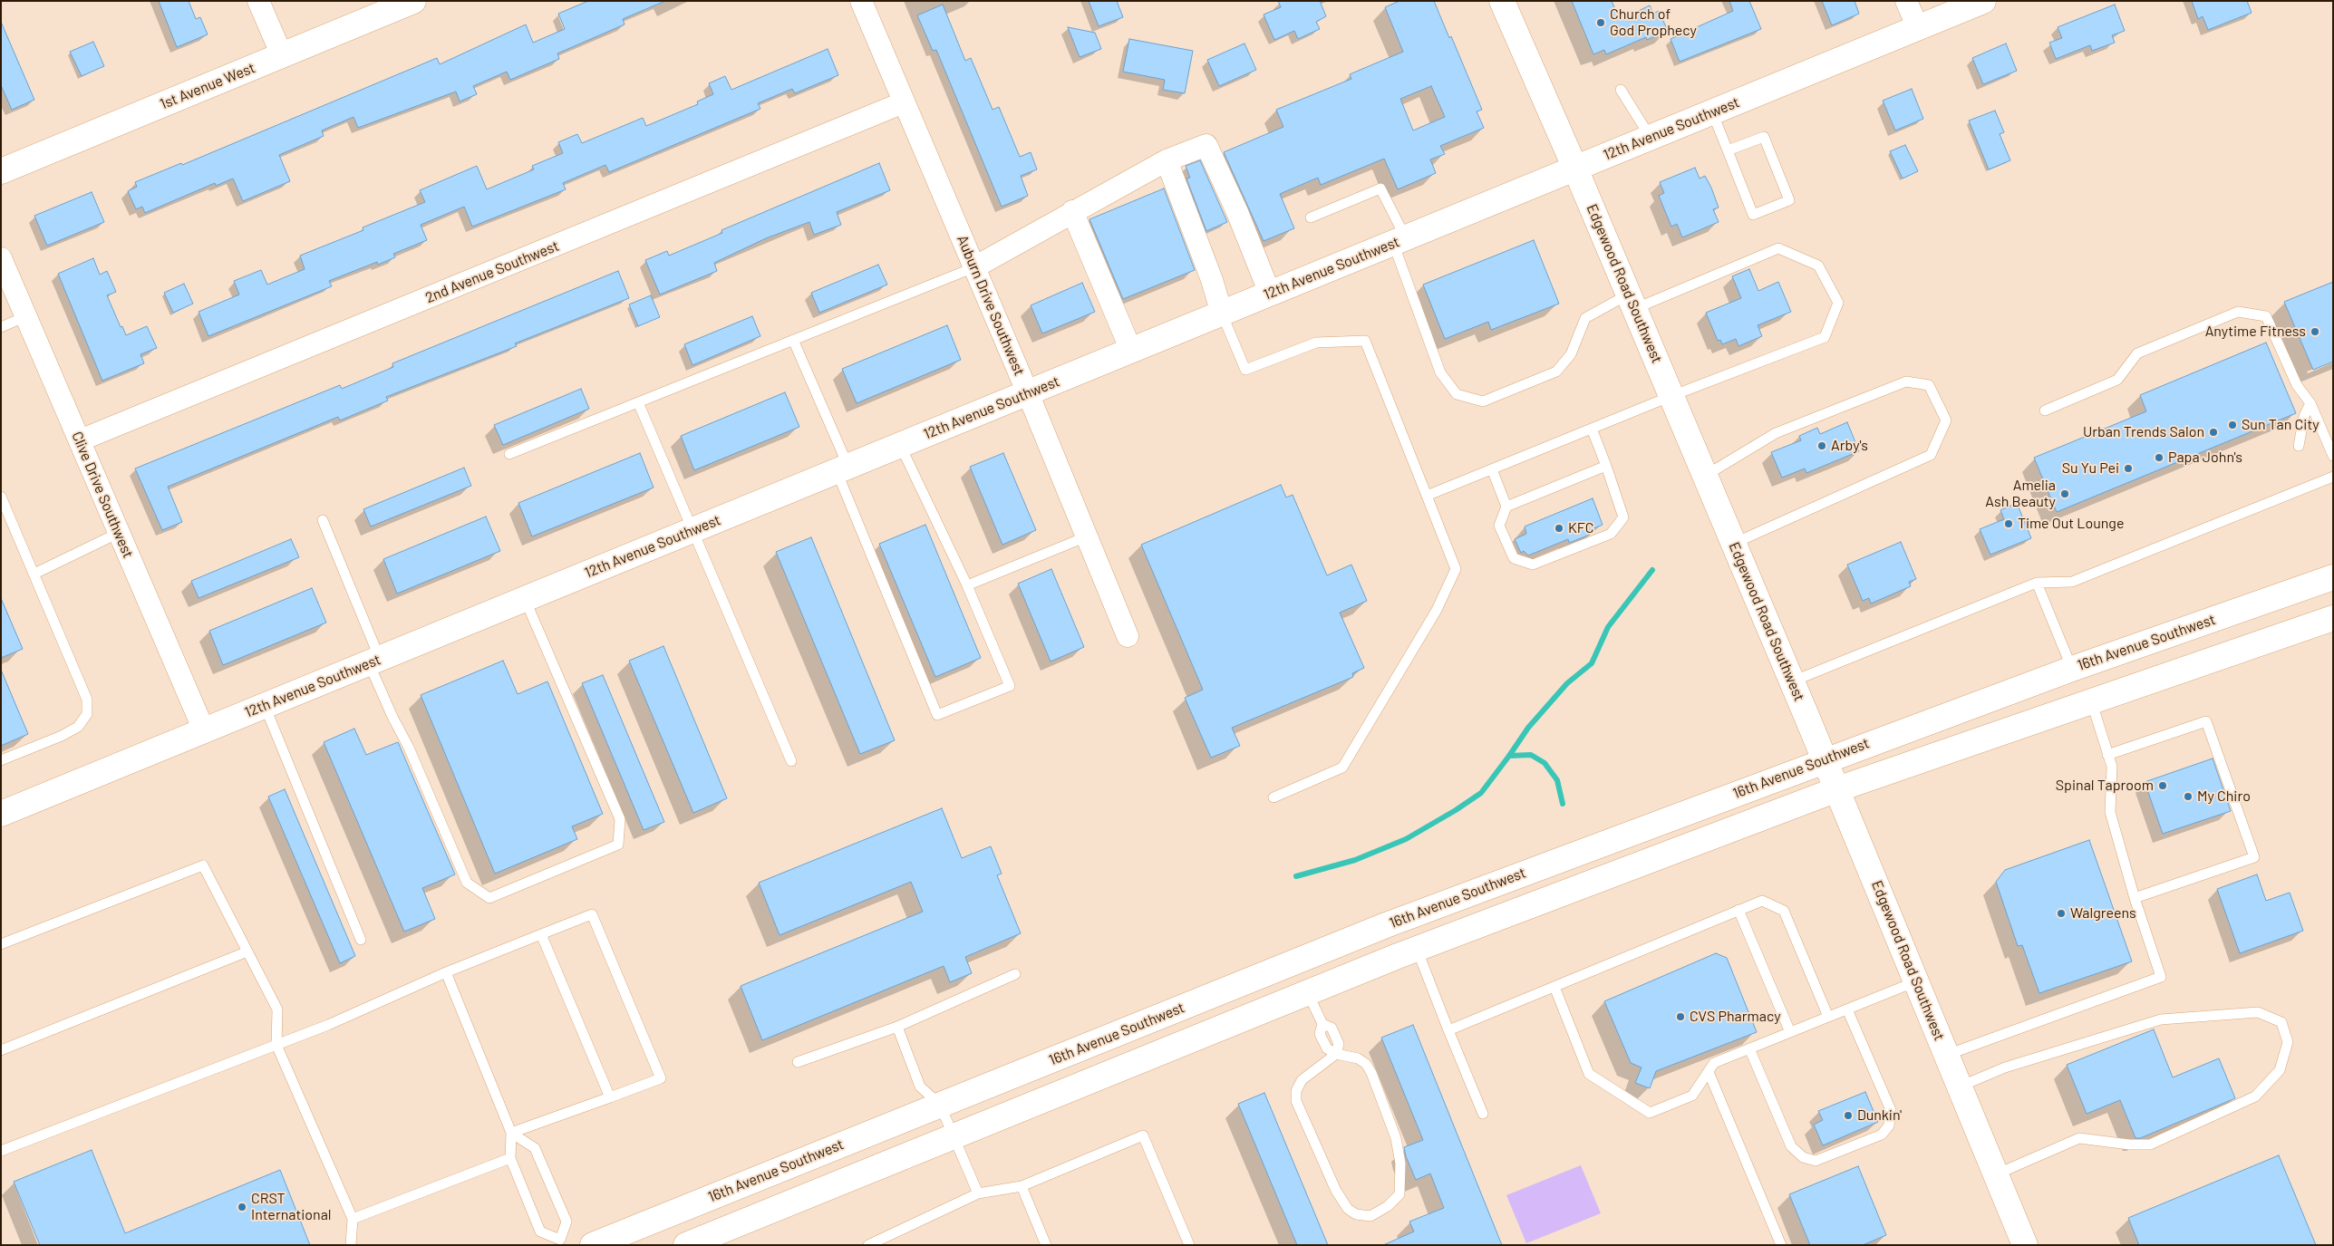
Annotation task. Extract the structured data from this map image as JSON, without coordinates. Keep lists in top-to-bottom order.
{
  "streets": {
    "main road": [
      "1st Avenue West",
      "12th Avenue Southwest",
      "Edgewood Road Southwest",
      "16th Avenue Southwest"
    ],
    "street": ["2nd Avenue Southwest", "Auburn Drive Southwest", "Clive Drive Southwest"]
  },
  "crossings": [
    ["12th Avenue Southwest", "Edgewood Road Southwest"],
    ["12th Avenue Southwest", "Auburn Drive Southwest"],
    ["12th Avenue Southwest", "Clive Drive Southwest"],
    ["2nd Avenue Southwest", "Auburn Drive Southwest"],
    ["2nd Avenue Southwest", "Clive Drive Southwest"],
    ["Edgewood Road Southwest", "16th Avenue Southwest"]
  ],
  "places": [
    "Church of God Prophecy",
    "Anytime Fitness",
    "Sun Tan City",
    "Urban Trends Salon",
    "Arby's",
    "Papa John's",
    "Su Yu Pei",
    "Amelia Ash Beauty",
    "Time Out Lounge",
    "KFC",
    "Spinal Taproom",
    "My Chiro",
    "Walgreens",
    "CVS Pharmacy",
    "Dunkin'",
    "CRST International"
  ]
}
